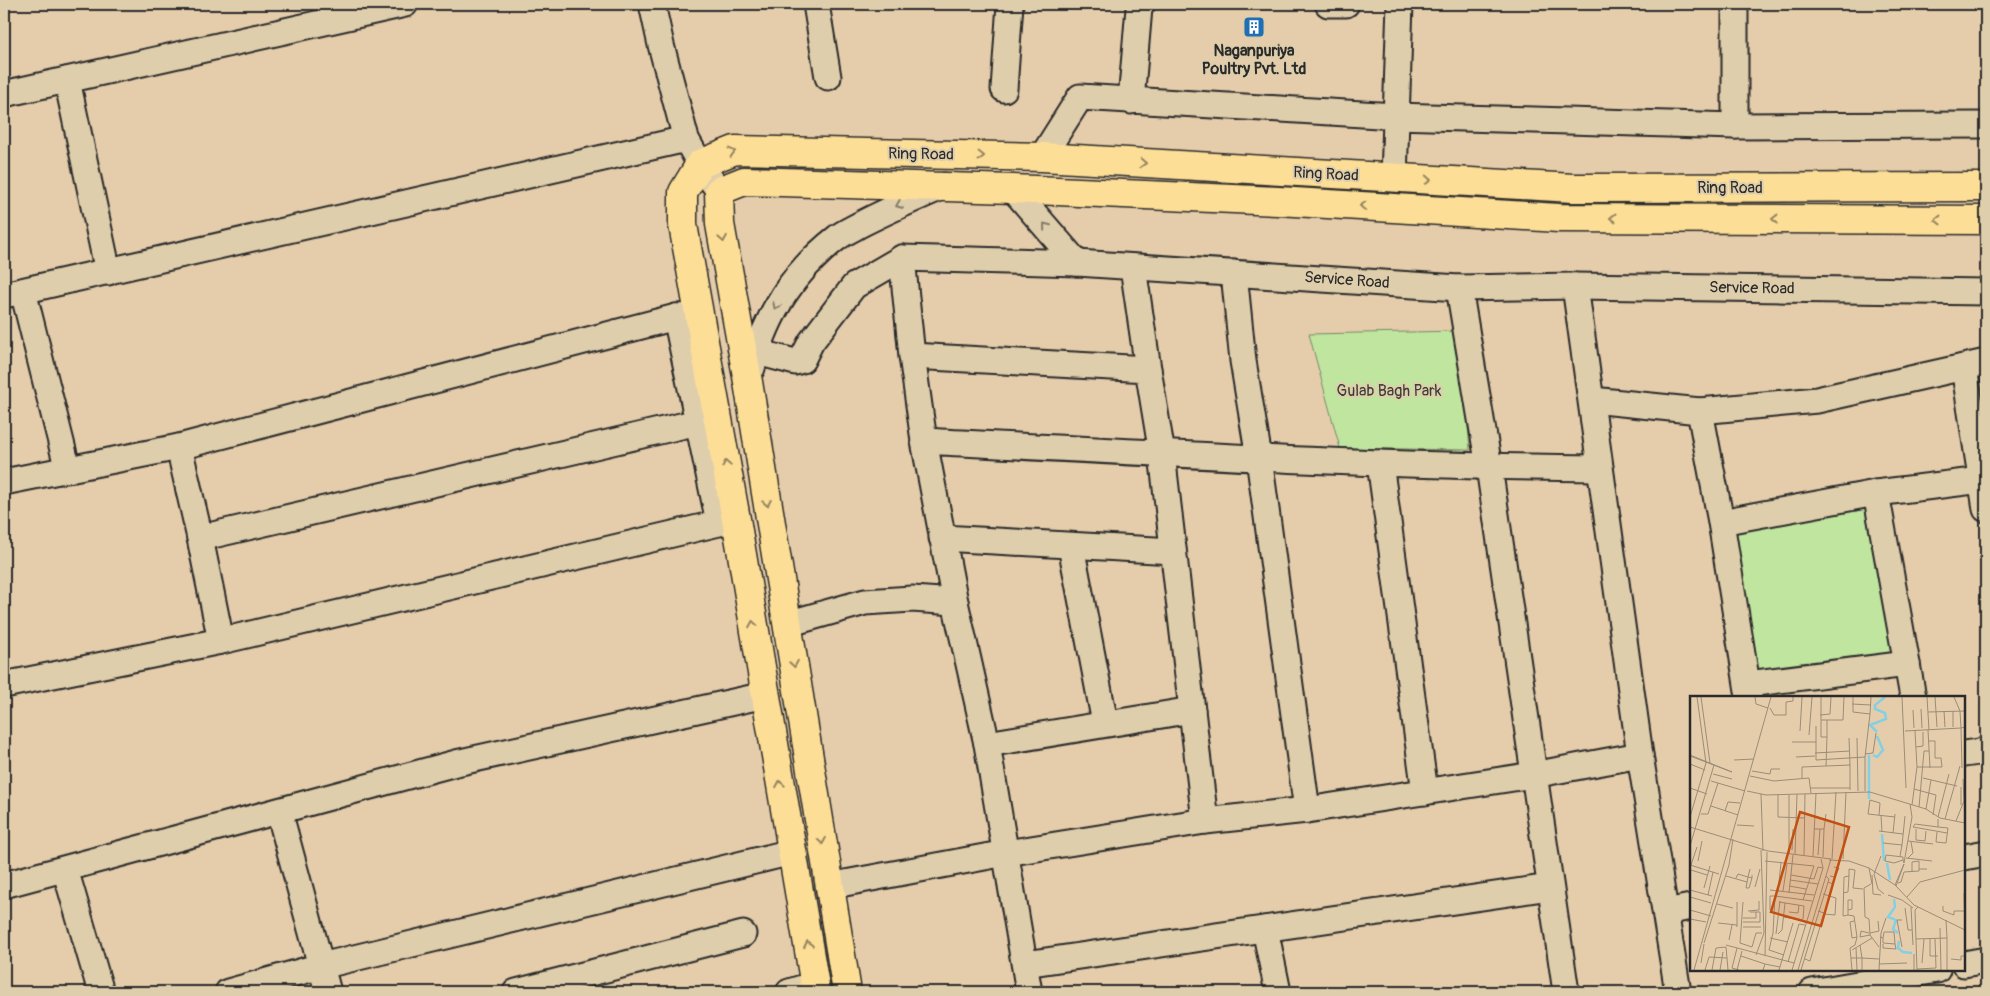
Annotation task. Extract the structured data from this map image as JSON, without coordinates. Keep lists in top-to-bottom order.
{
  "streets": {
    "main road": ["Ring Road"],
    "street": ["Service Road"]
  },
  "parks": ["Gulab Bagh Park"],
  "places": {
    "building": ["Naganpuriya Poultry Pvt. Ltd"]
  }
}
